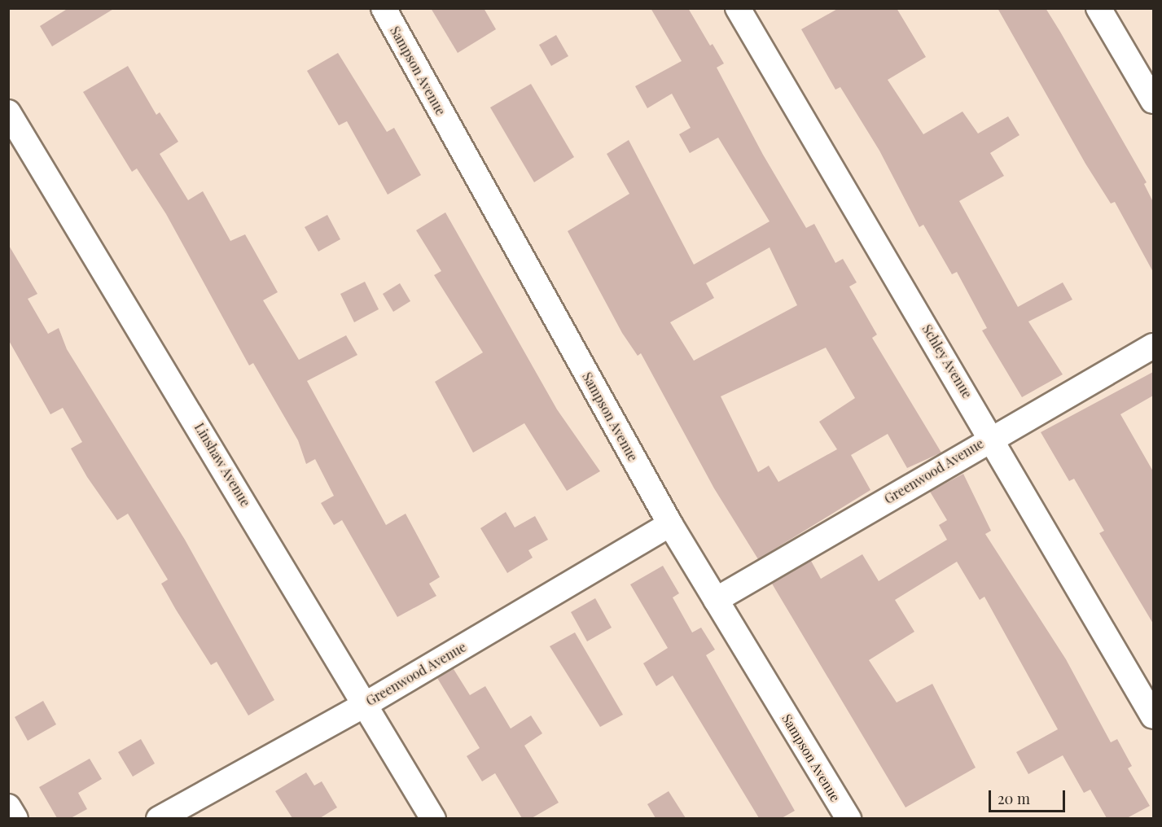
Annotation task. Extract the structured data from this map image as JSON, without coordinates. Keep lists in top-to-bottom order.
{
  "streets": {
    "street": [
      "Sampson Avenue",
      "Schley Avenue",
      "Linshaw Avenue",
      "Greenwood Avenue"
    ]
  },
  "crossings": [
    ["Sampson Avenue", "Greenwood Avenue"],
    ["Schley Avenue", "Greenwood Avenue"],
    ["Linshaw Avenue", "Greenwood Avenue"]
  ],
  "scale_bar": "20 m"
}
